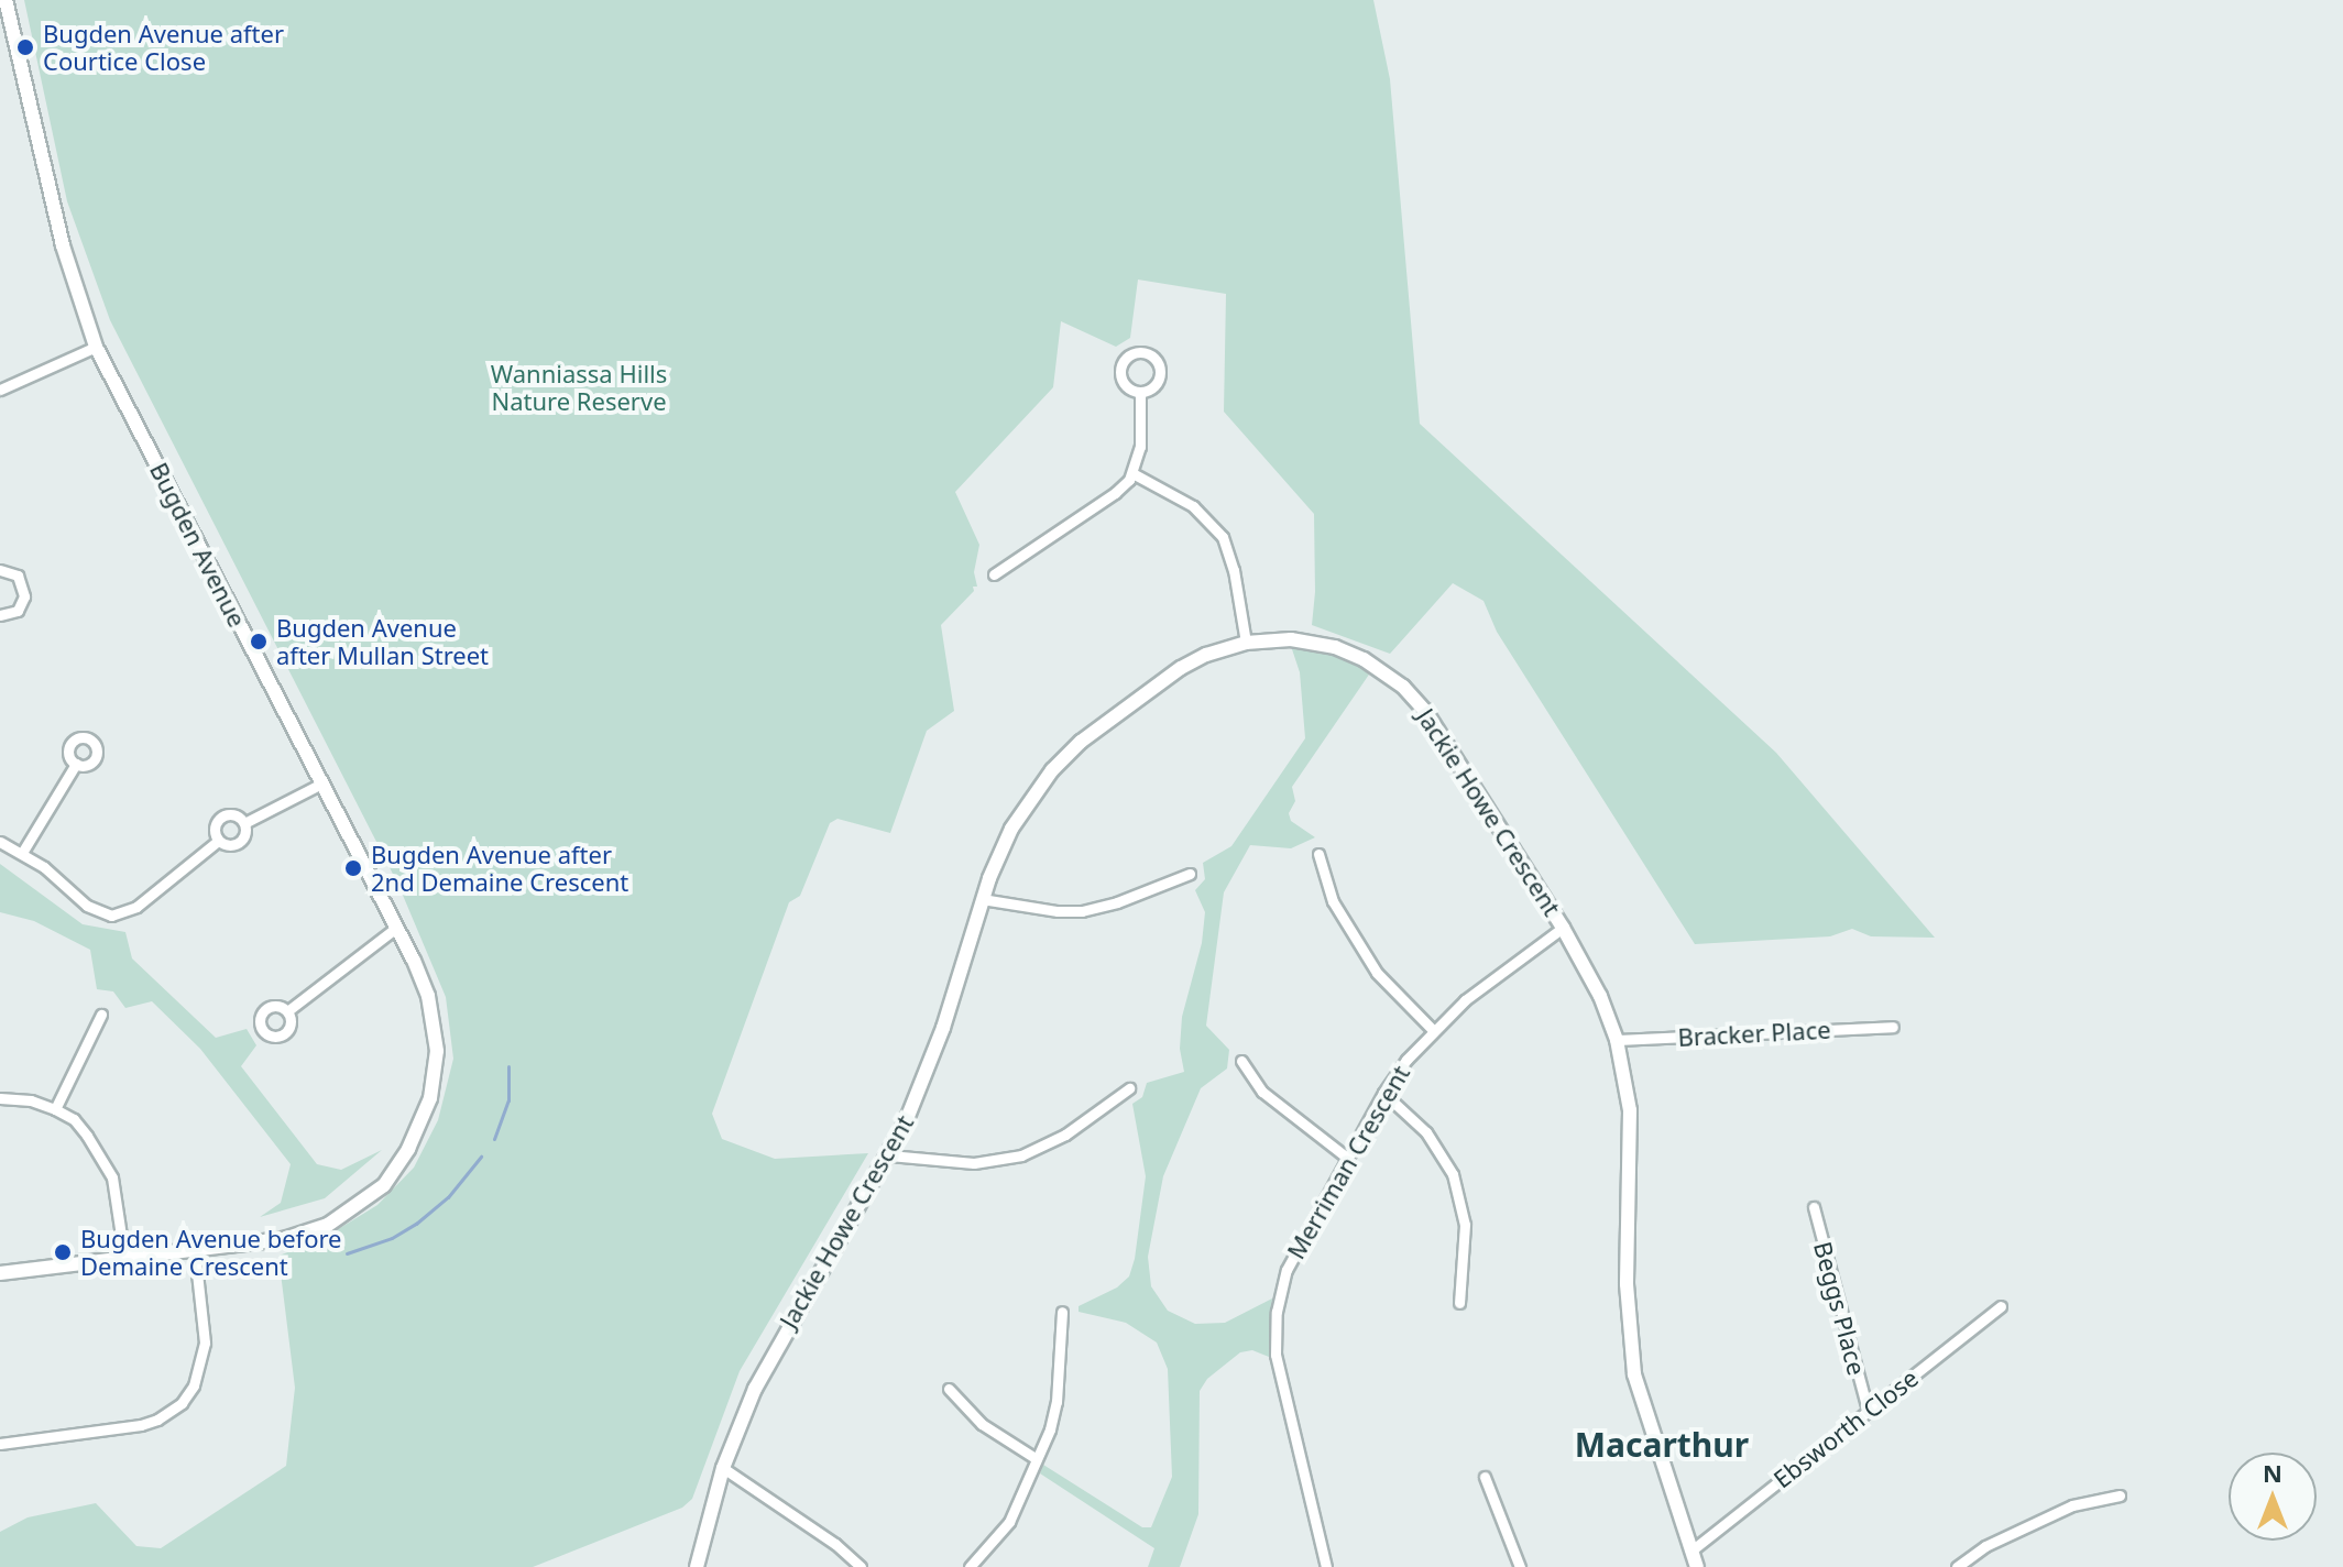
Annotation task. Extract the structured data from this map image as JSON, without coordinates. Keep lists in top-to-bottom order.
{
  "streets": {
    "street": [
      "Bugden Avenue",
      "Jackie Howe Crescent",
      "Bracker Place",
      "Merriman Crescent",
      "Beggs Place",
      "Ebsworth Close"
    ]
  },
  "crossings": [
    ["Jackie Howe Crescent", "Bracker Place"],
    ["Jackie Howe Crescent", "Merriman Crescent"],
    ["Jackie Howe Crescent", "Ebsworth Close"],
    ["Beggs Place", "Ebsworth Close"]
  ],
  "districts": ["Macarthur"],
  "parks": ["Wanniassa Hills Nature Reserve"],
  "places": [
    "Bugden Avenue after Courtice Close",
    "Bugden Avenue after Mullan Street",
    "Bugden Avenue after 2nd Demaine Crescent",
    "Bugden Avenue before Demaine Crescent"
  ],
  "north": "top"
}
